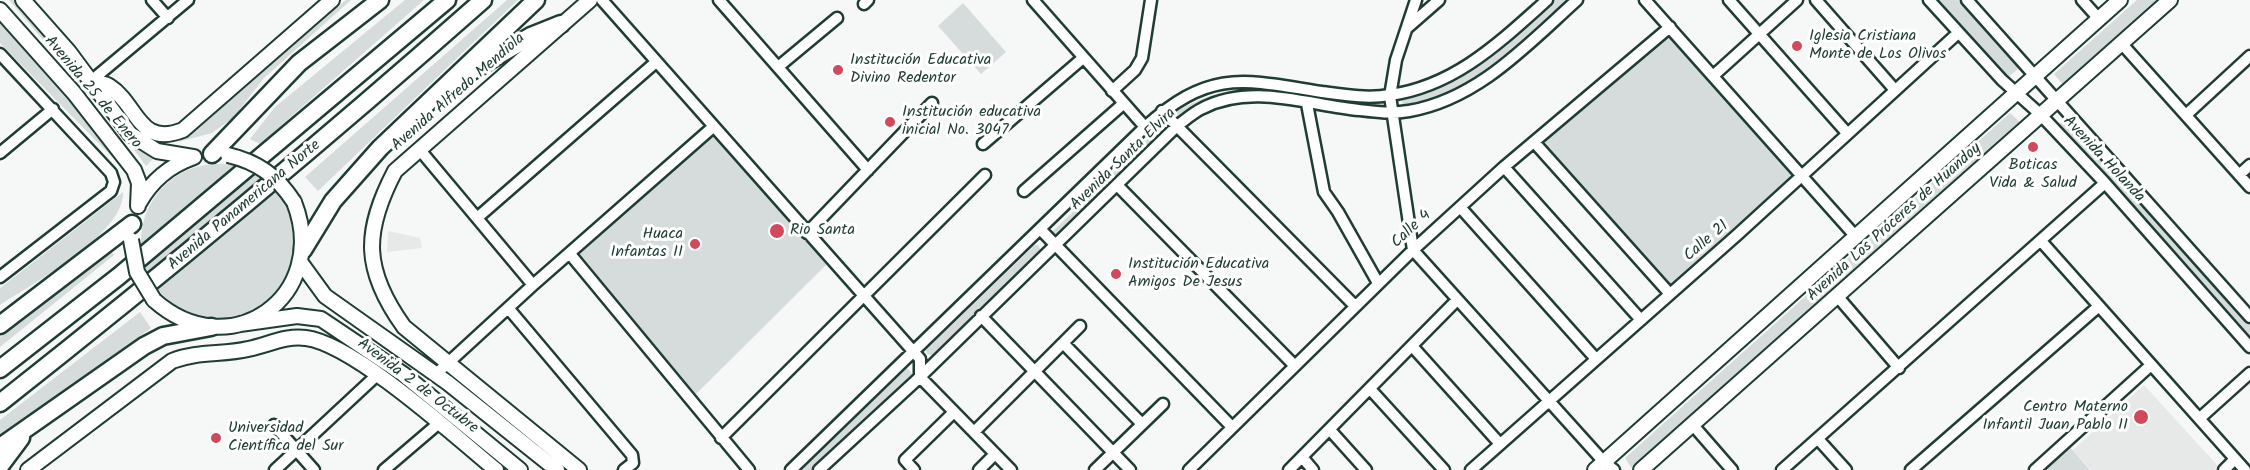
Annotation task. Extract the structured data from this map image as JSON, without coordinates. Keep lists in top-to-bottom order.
{
  "streets": {
    "highway": ["Avenida Panamericana Norte"],
    "main road": [
      "Avenida 25 de Enero",
      "Avenida Alfredo Mendiola",
      "Avenida Los Próceres de Huandoy",
      "Avenida 2 de Octubre"
    ],
    "street": [
      "Avenida Santa Elvira",
      "Avenida Holanda",
      "Calle 4",
      "Calle 21"
    ]
  },
  "crossings": [
    ["Avenida 25 de Enero", "Avenida 2 de Octubre"],
    ["Avenida Holanda", "Avenida Los Próceres de Huandoy"],
    ["Avenida Holanda", "Calle 21"]
  ],
  "places": [
    "Iglesia Cristiana Monte de Los Olivos",
    "Institución Educativa Divino Redentor",
    "Institución educativa inicial No. 3047",
    "Boticas Vida & Salud",
    "Rio Santa",
    "Huaca Infantas II",
    "Institución Educativa Amigos De Jesus",
    "Centro Materno Infantil Juan Pablo II",
    "Universidad Científica del Sur"
  ]
}
